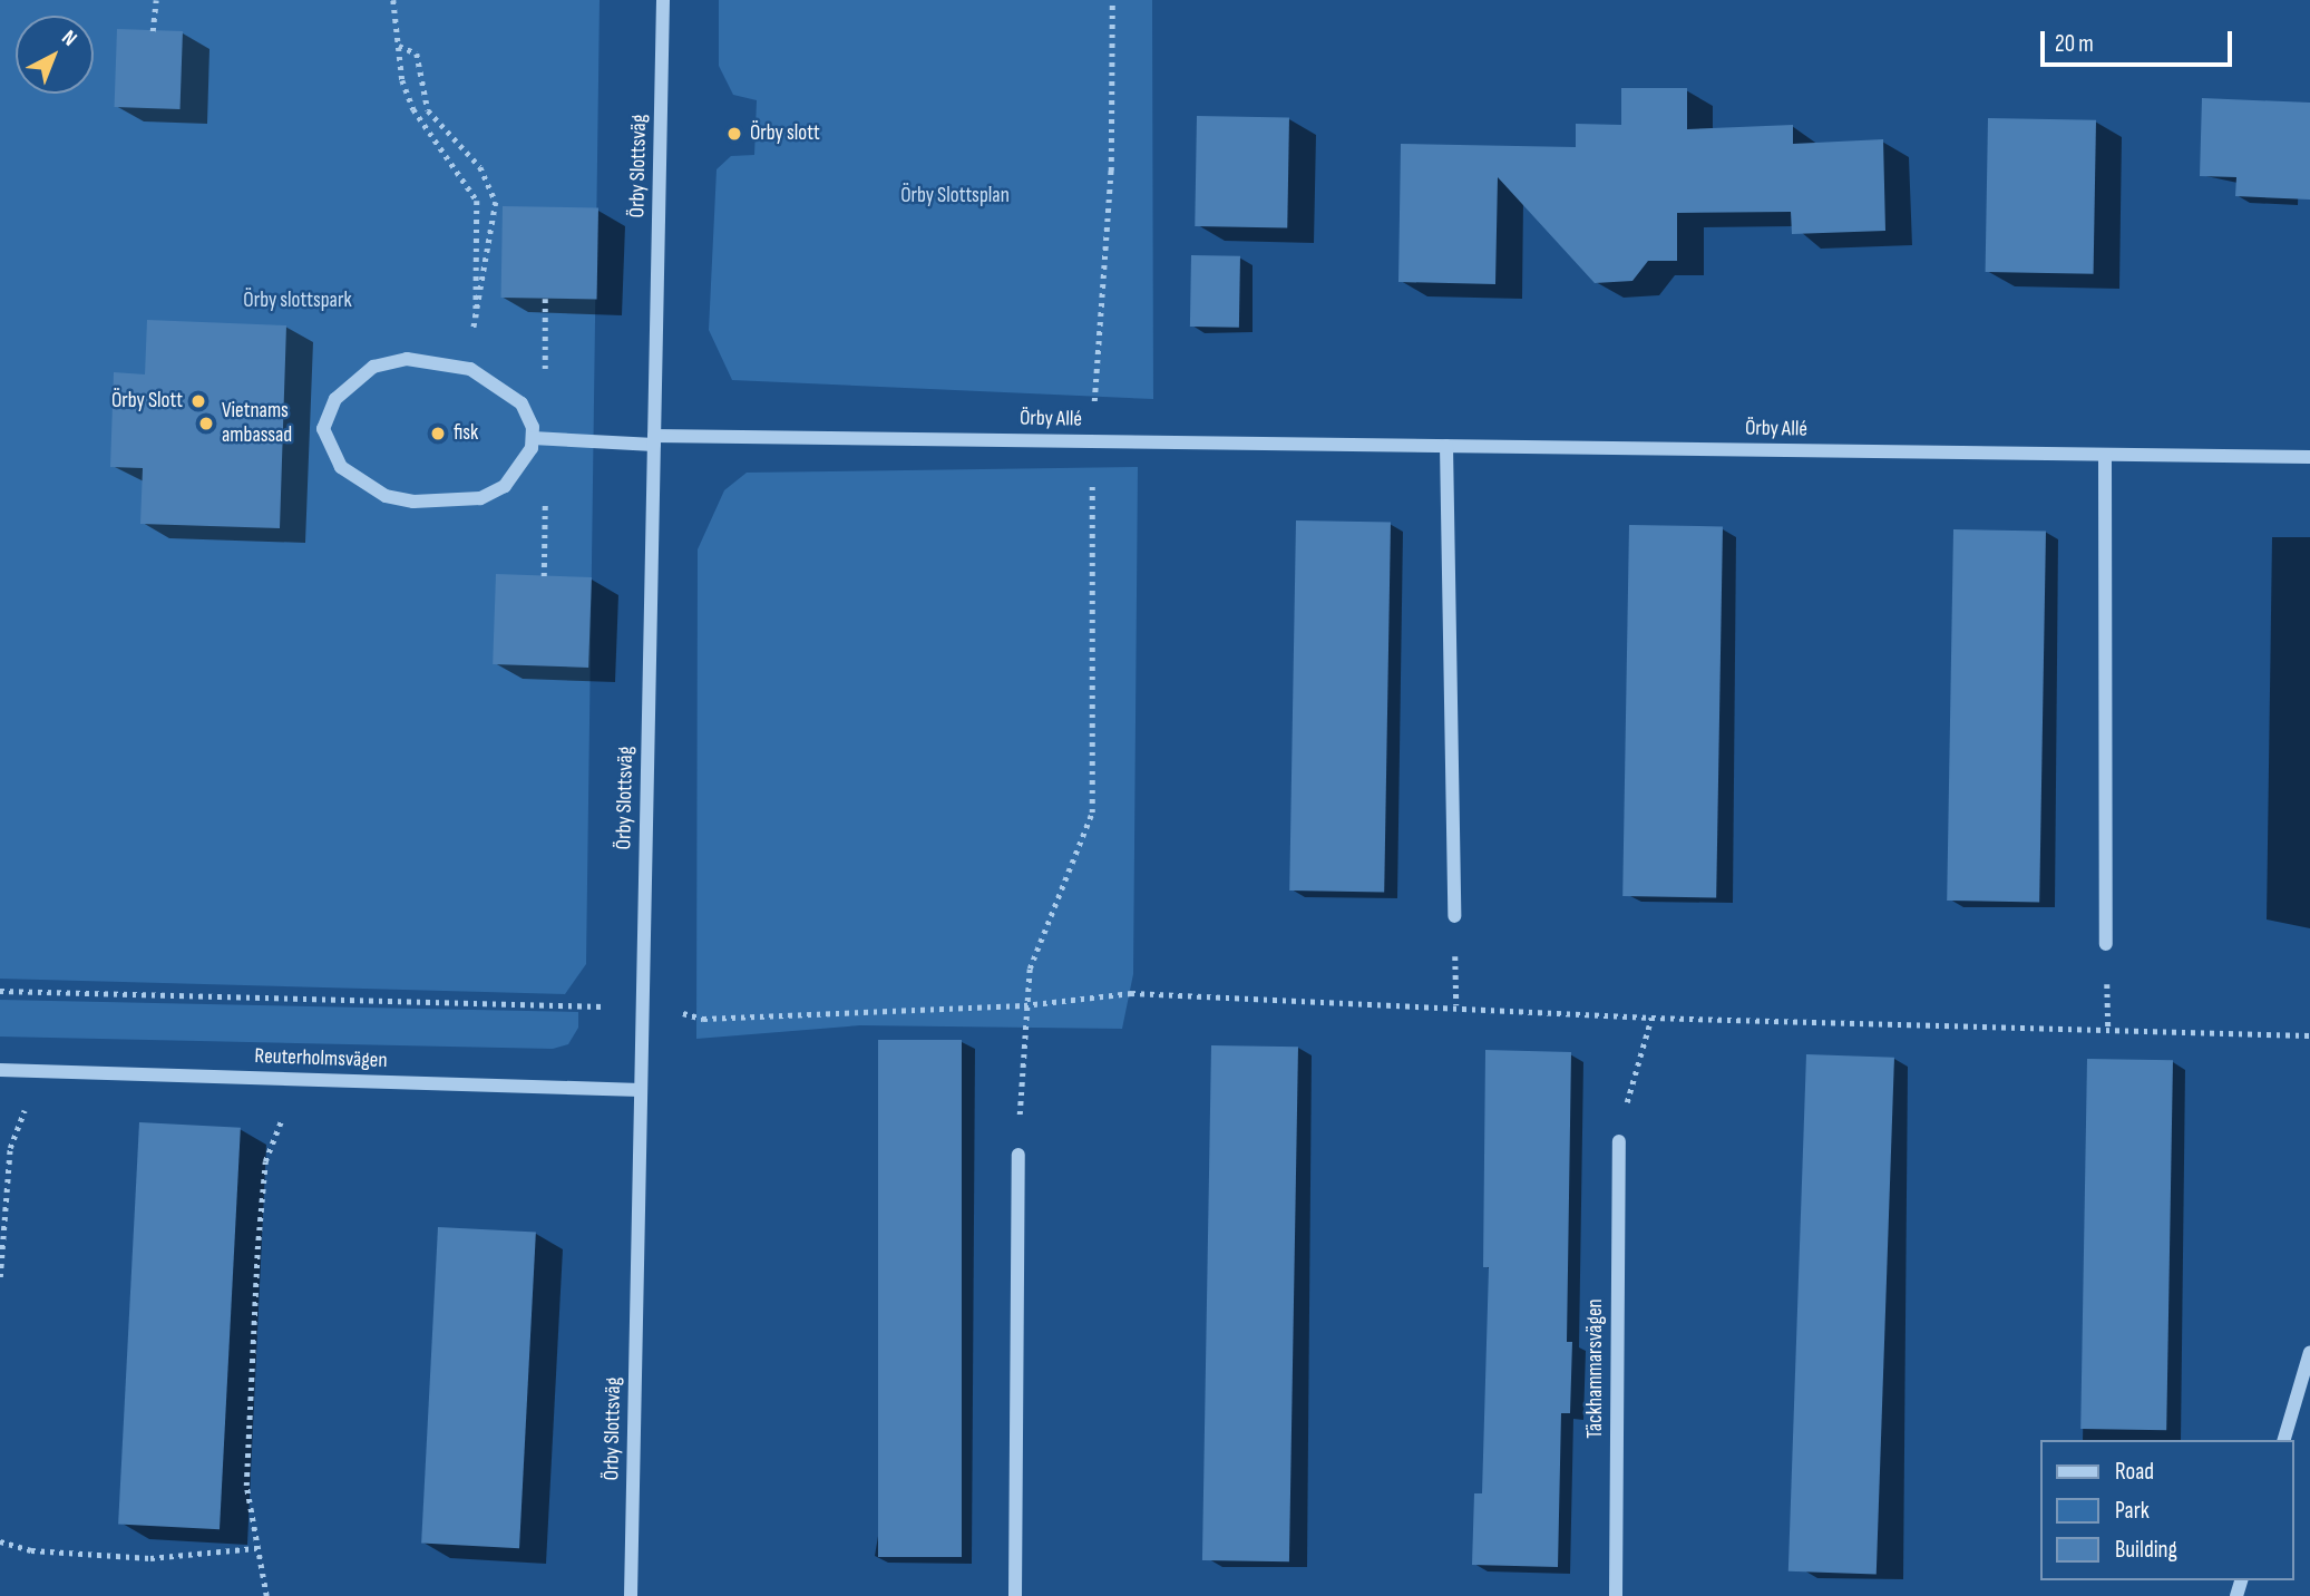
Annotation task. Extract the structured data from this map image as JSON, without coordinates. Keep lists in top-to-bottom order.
{
  "streets": {
    "street": [
      "Örby Slottsväg",
      "Örby Allé",
      "Reuterholmsvägen",
      "Täckhammarsvägen"
    ]
  },
  "crossings": [
    ["Örby Slottsväg", "Örby Allé"],
    ["Örby Slottsväg", "Reuterholmsvägen"]
  ],
  "parks": ["Örby Slottsplan", "Örby slottspark"],
  "places": [
    "Örby slott",
    "Örby Slott",
    "Vietnams ambassad",
    "fisk"
  ],
  "legend": ["Road", "Park", "Building"],
  "scale_bar": "20 m",
  "north": "top right"
}
